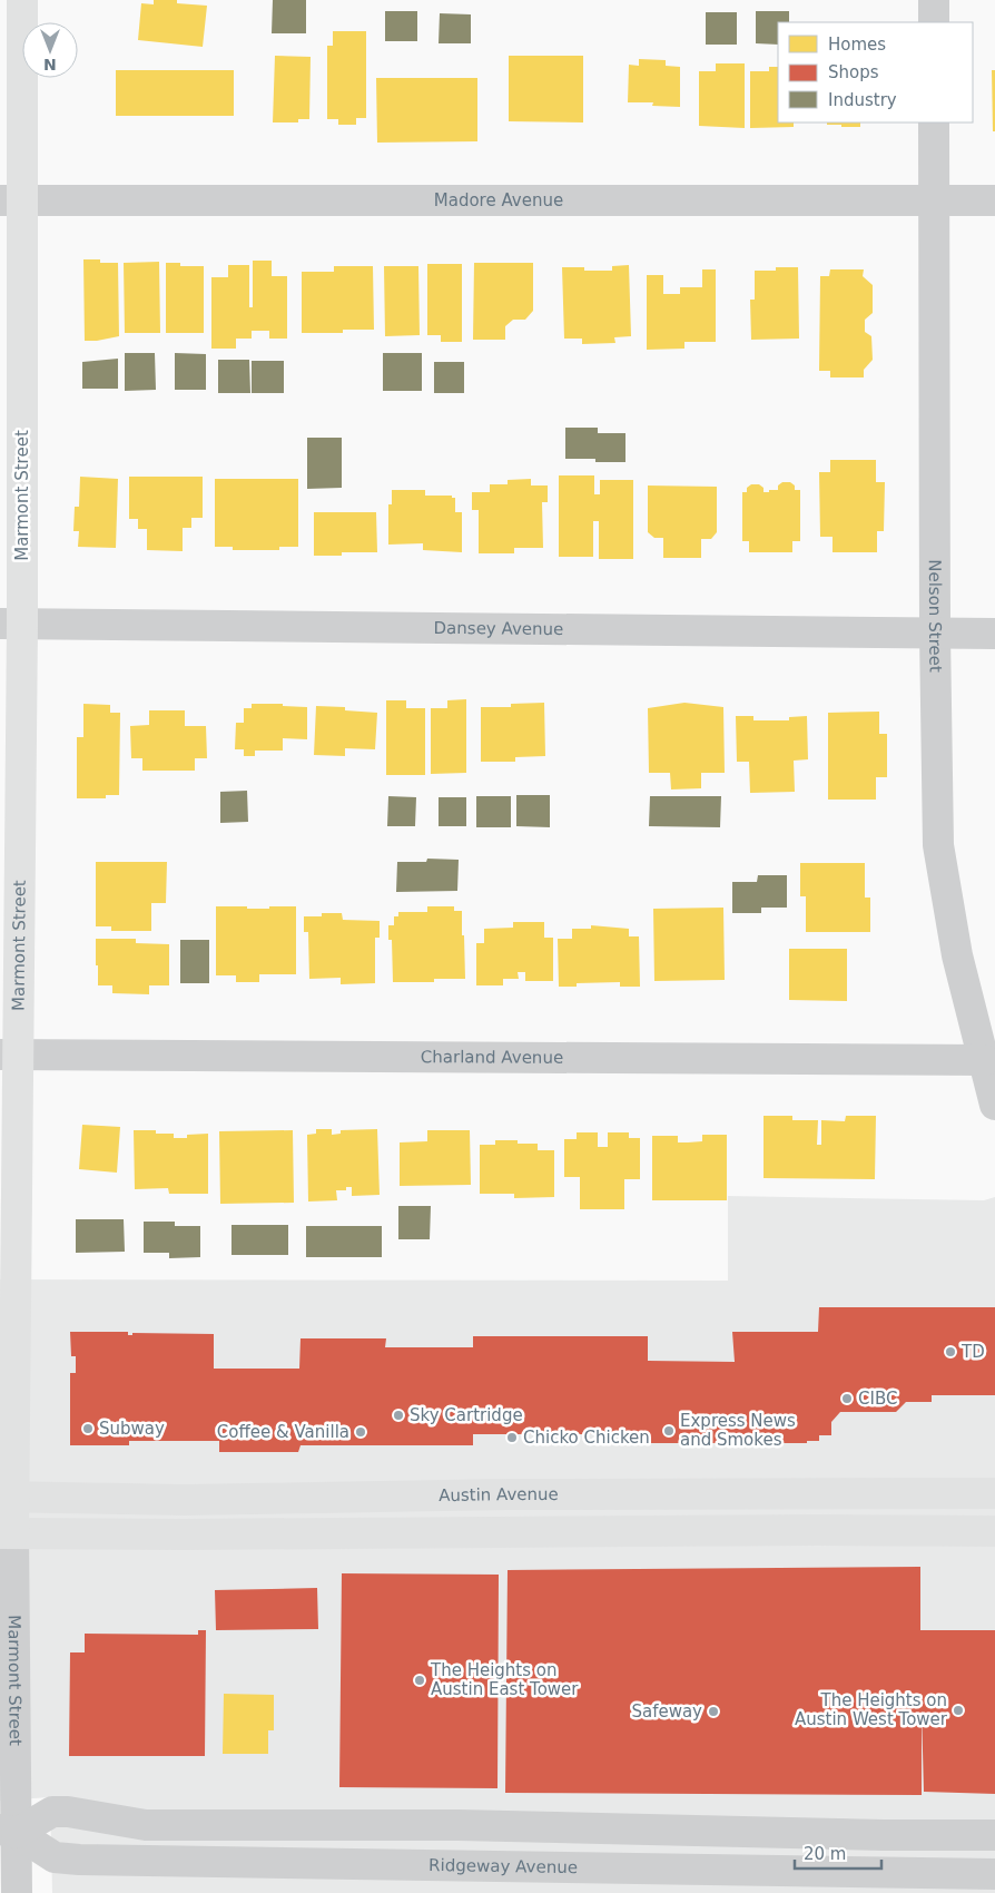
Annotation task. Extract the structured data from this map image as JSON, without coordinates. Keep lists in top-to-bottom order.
{
  "streets": {
    "main road": ["Marmont Street", "Austin Avenue"],
    "street": [
      "Madore Avenue",
      "Nelson Street",
      "Dansey Avenue",
      "Charland Avenue",
      "Ridgeway Avenue"
    ]
  },
  "crossings": [
    ["Madore Avenue", "Marmont Street"],
    ["Madore Avenue", "Nelson Street"],
    ["Marmont Street", "Dansey Avenue"],
    ["Marmont Street", "Charland Avenue"],
    ["Marmont Street", "Austin Avenue"],
    ["Marmont Street", "Ridgeway Avenue"],
    ["Nelson Street", "Dansey Avenue"],
    ["Nelson Street", "Charland Avenue"]
  ],
  "places": [
    "TD",
    "CIBC",
    "Sky Cartridge",
    "Subway",
    "Express News and Smokes",
    "Coffee & Vanilla",
    "Chicko Chicken",
    "The Heights on Austin East Tower",
    "The Heights on Austin West Tower",
    "Safeway"
  ],
  "legend": ["Homes", "Shops", "Industry"],
  "scale_bar": "20 m",
  "north": "bottom"
}
